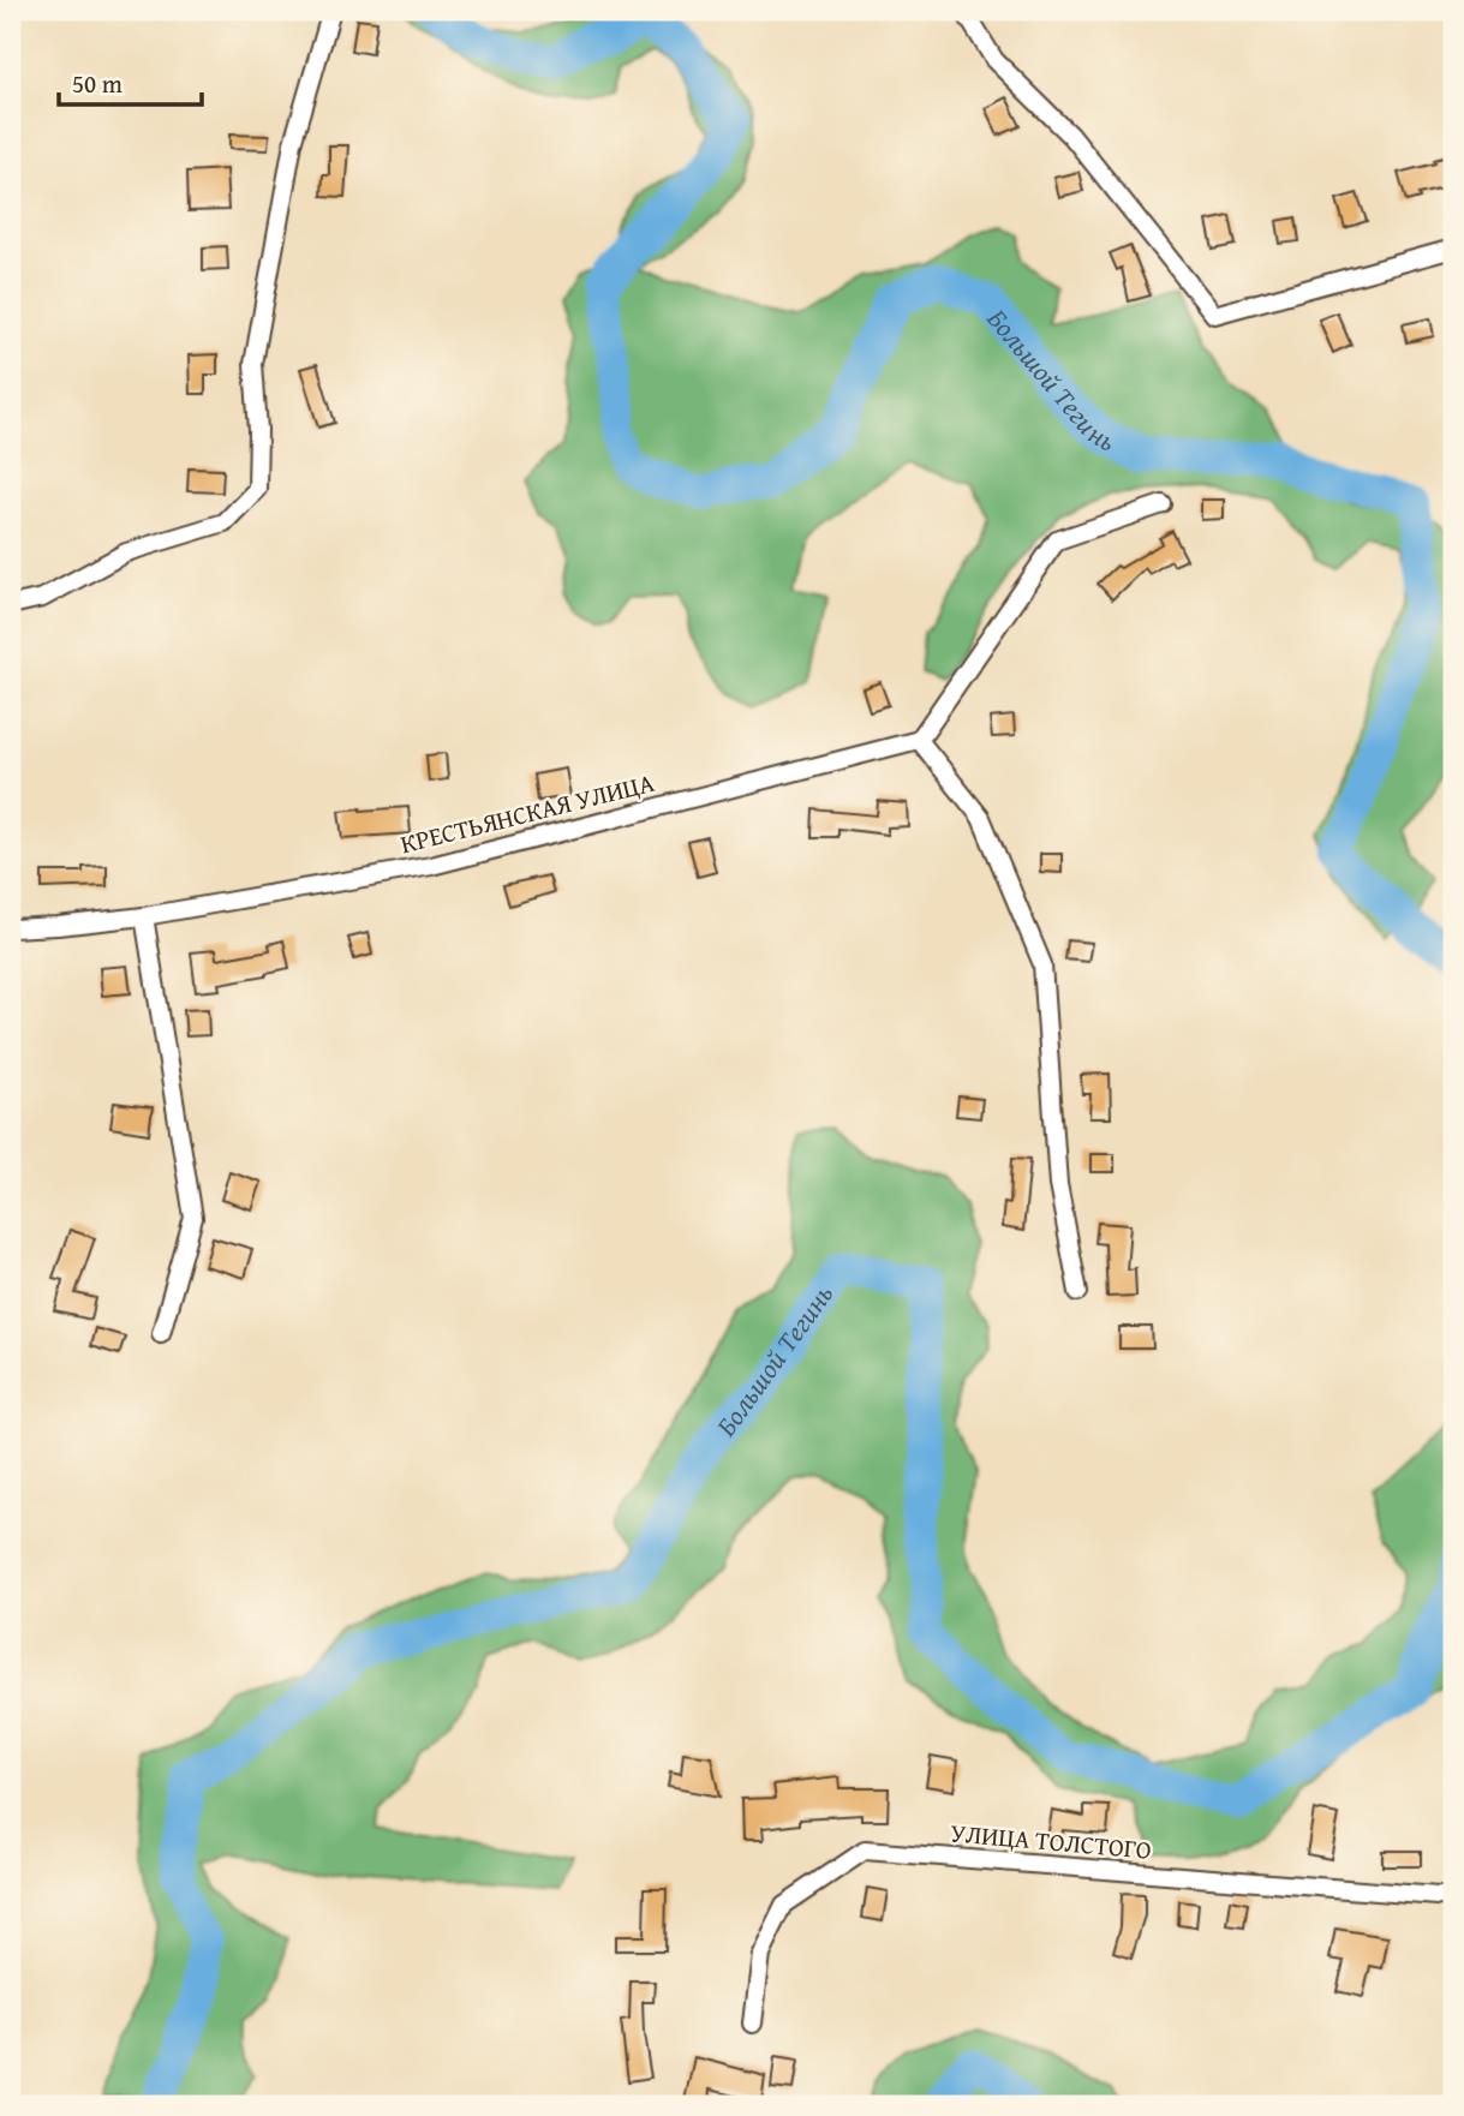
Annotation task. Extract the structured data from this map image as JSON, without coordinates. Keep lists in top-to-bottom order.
{
  "streets": {
    "street": ["КРЕСТЬЯНСКАЯ УЛИЦА", "УЛИЦА ТОЛСТОГО"]
  },
  "water": ["Большой Тегинь"],
  "scale_bar": "50 m"
}
